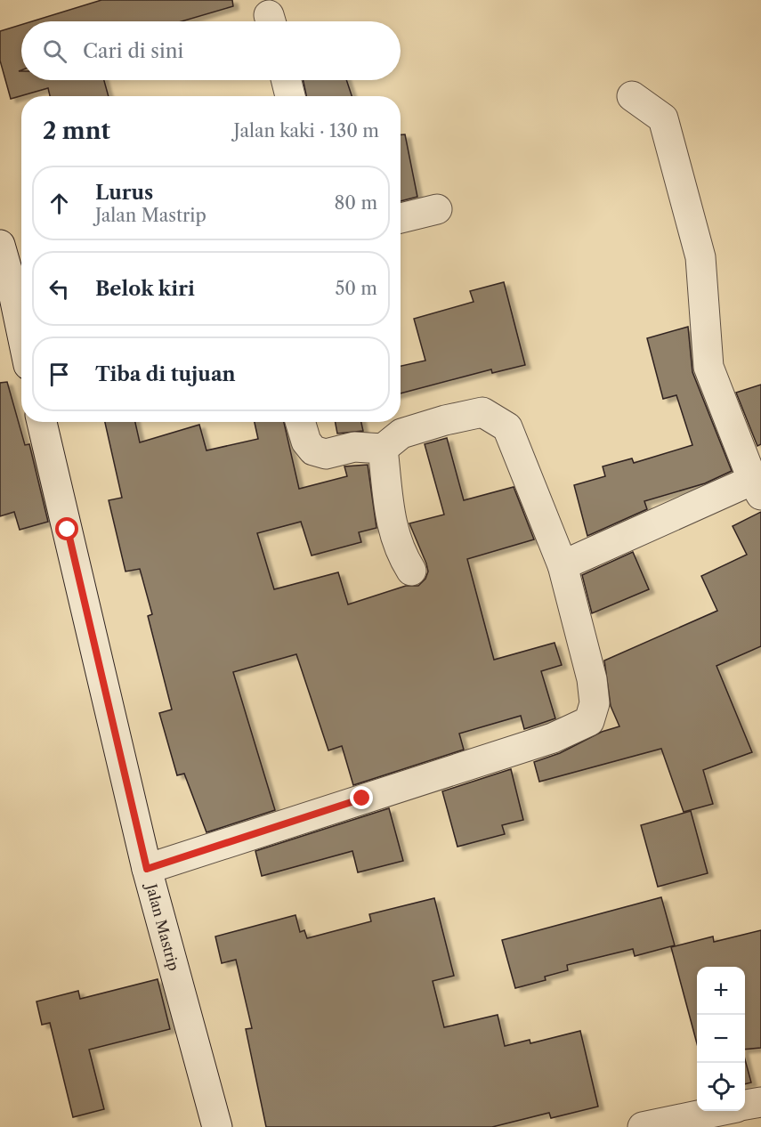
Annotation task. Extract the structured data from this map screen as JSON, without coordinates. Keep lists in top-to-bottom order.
{
  "streets": {
    "street": ["Jalan Mastrip"]
  },
  "page": {
    "search": "Cari di sini",
    "heading": ["2 mnt", "Jalan kaki · 130 m"],
    "list": [
      ["Lurus", "Jalan Mastrip", "80 m"],
      ["Belok kiri", "50 m"],
      "Tiba di tujuan"
    ],
    "map_buttons": ["+", "−"]
  }
}
